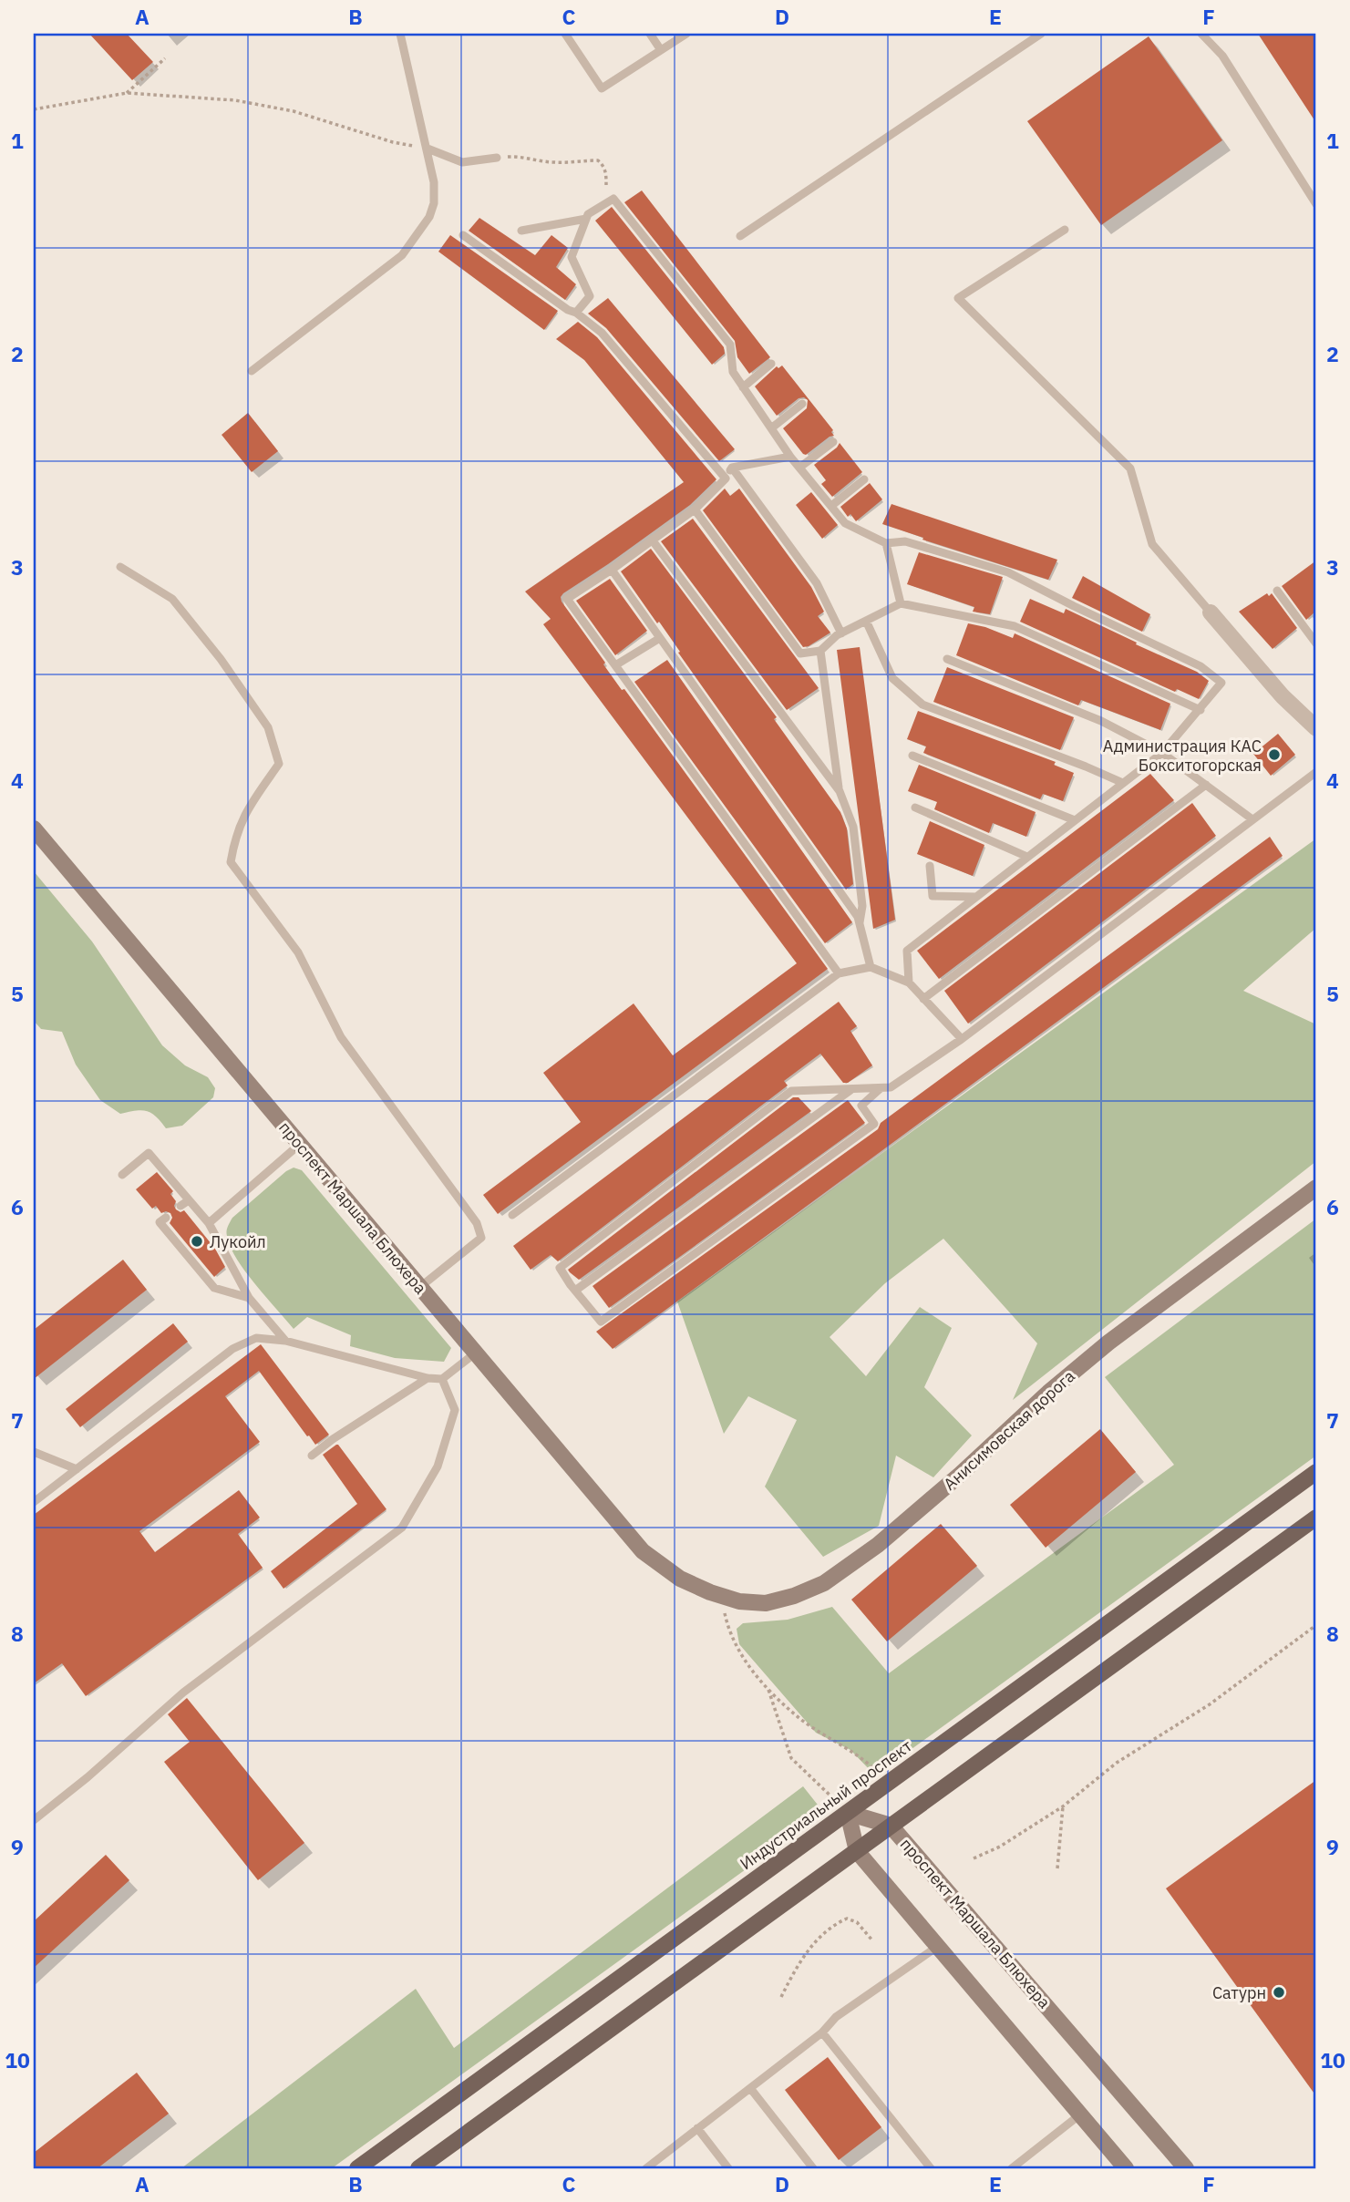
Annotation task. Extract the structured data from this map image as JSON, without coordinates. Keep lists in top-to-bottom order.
{
  "streets": {
    "main road": ["Индустриальный проспект"],
    "street": ["проспект Маршала Блюхера", "Анисимовская дорога"]
  },
  "crossings": [
    ["проспект Маршала Блюхера", "Анисимовская дорога"],
    ["проспект Маршала Блюхера", "Индустриальный проспект"]
  ],
  "places": ["Администрация КАС Бокситогорская", "Лукойл", "Сатурн"],
  "grid": {
    "columns": [
      "A",
      "B",
      "C",
      "D",
      "E",
      "F"
    ],
    "rows": [
      "1",
      "2",
      "3",
      "4",
      "5",
      "6",
      "7",
      "8",
      "9",
      "10"
    ]
  }
}
